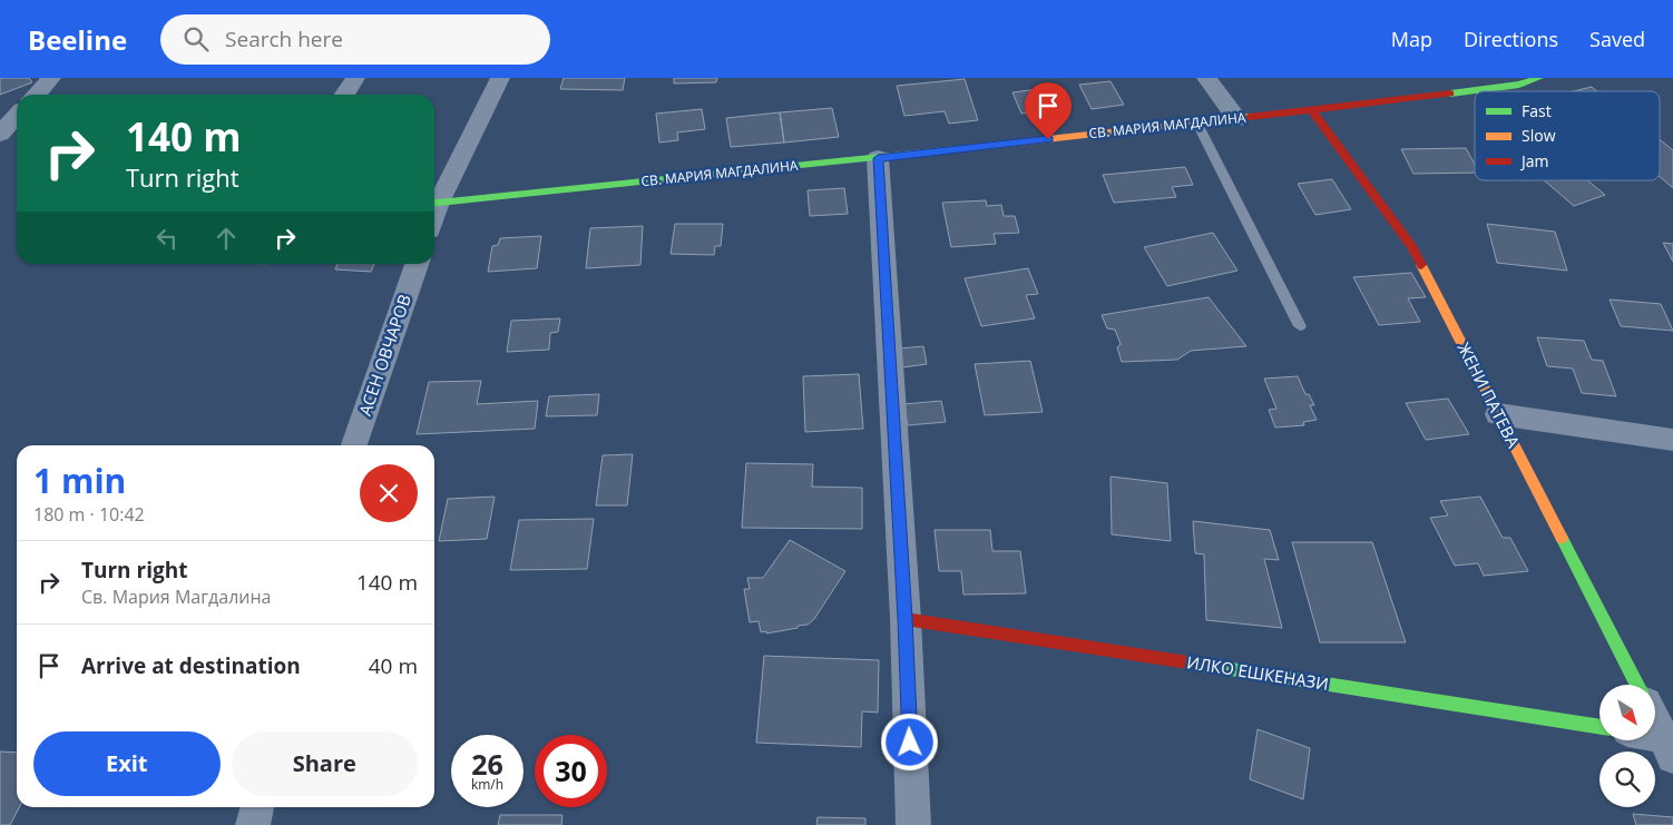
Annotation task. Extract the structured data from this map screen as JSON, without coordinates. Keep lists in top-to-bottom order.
{
  "streets": {
    "street": [
      "СВ. МАРИЯ МАГДАЛИНА",
      "АСЕН ОВЧАРОВ",
      "ЖЕНИ ПАТЕВА",
      "ИЛКО ЕШКЕНАЗИ"
    ]
  },
  "crossings": [
    ["СВ. МАРИЯ МАГДАЛИНА", "ЖЕНИ ПАТЕВА"]
  ],
  "legend": ["Fast", "Slow", "Jam"],
  "north": "bottom right",
  "page": {
    "header": "Beeline",
    "search": "Search here",
    "nav": ["Map", "Directions", "Saved"],
    "turn": ["140 m", "Turn right"],
    "heading": ["1 min", "180 m · 10:42"],
    "list": [
      {
        "name": "Turn right",
        "note": "Св. Мария Магдалина",
        "value": "140 m"
      },
      {
        "name": "Arrive at destination",
        "value": "40 m"
      }
    ],
    "buttons": ["Exit", "Share"],
    "speed": "26 km/h",
    "limit": "30"
  }
}
